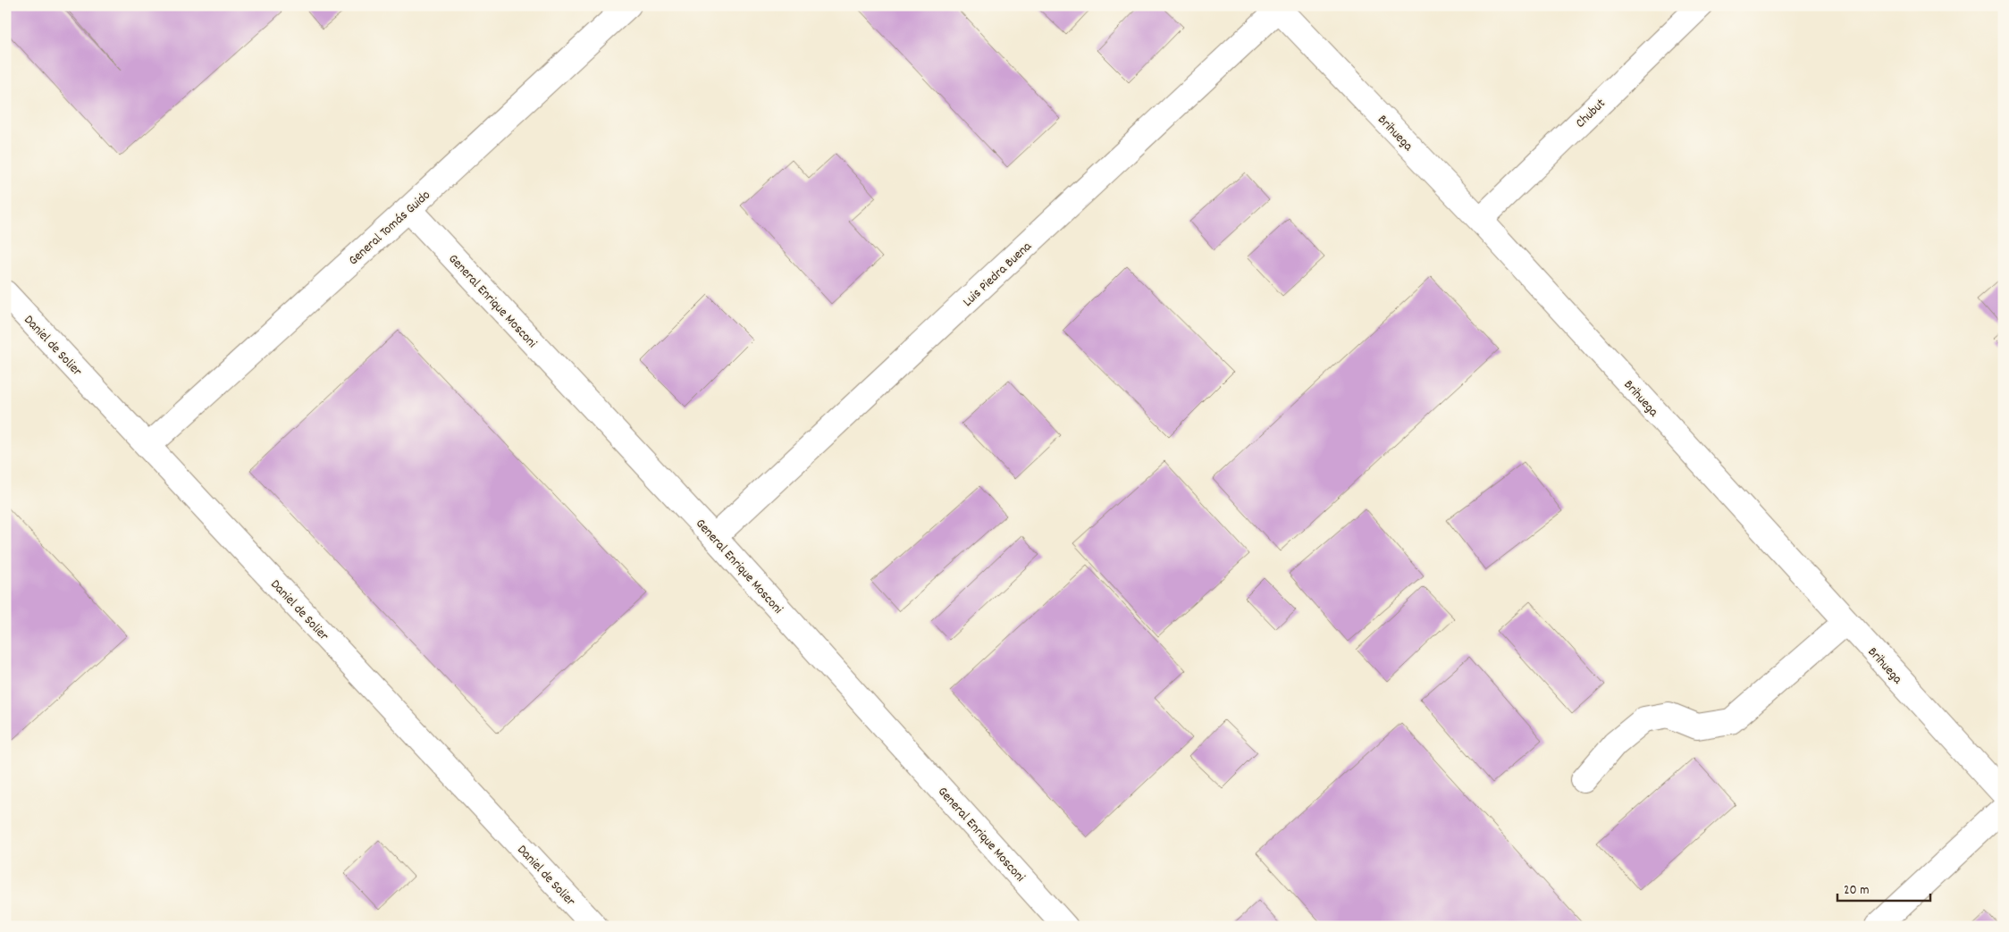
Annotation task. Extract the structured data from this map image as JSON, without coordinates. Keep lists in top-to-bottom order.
{
  "streets": {
    "street": [
      "Chubut",
      "Brihuega",
      "General Tomás Guido",
      "Luis Piedra Buena",
      "General Enrique Mosconi",
      "Daniel de Solier"
    ]
  },
  "crossings": [
    ["Chubut", "Brihuega"],
    ["Brihuega", "Luis Piedra Buena"],
    ["General Tomás Guido", "General Enrique Mosconi"],
    ["General Tomás Guido", "Daniel de Solier"],
    ["Luis Piedra Buena", "General Enrique Mosconi"]
  ],
  "scale_bar": "20 m"
}
